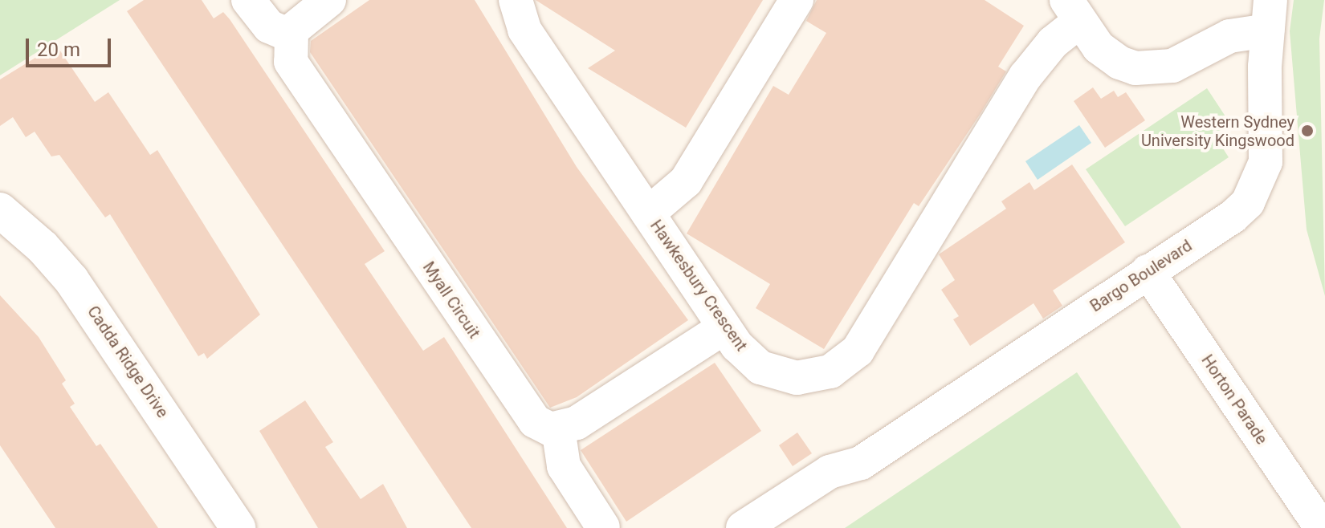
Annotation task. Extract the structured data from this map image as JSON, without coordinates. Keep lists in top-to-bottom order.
{
  "streets": {
    "street": [
      "Bargo Boulevard",
      "Hawkesbury Crescent",
      "Myall Circuit",
      "Cadda Ridge Drive",
      "Horton Parade"
    ]
  },
  "crossings": [
    ["Bargo Boulevard", "Horton Parade"]
  ],
  "places": ["Western Sydney University Kingswood"],
  "scale_bar": "20 m"
}
